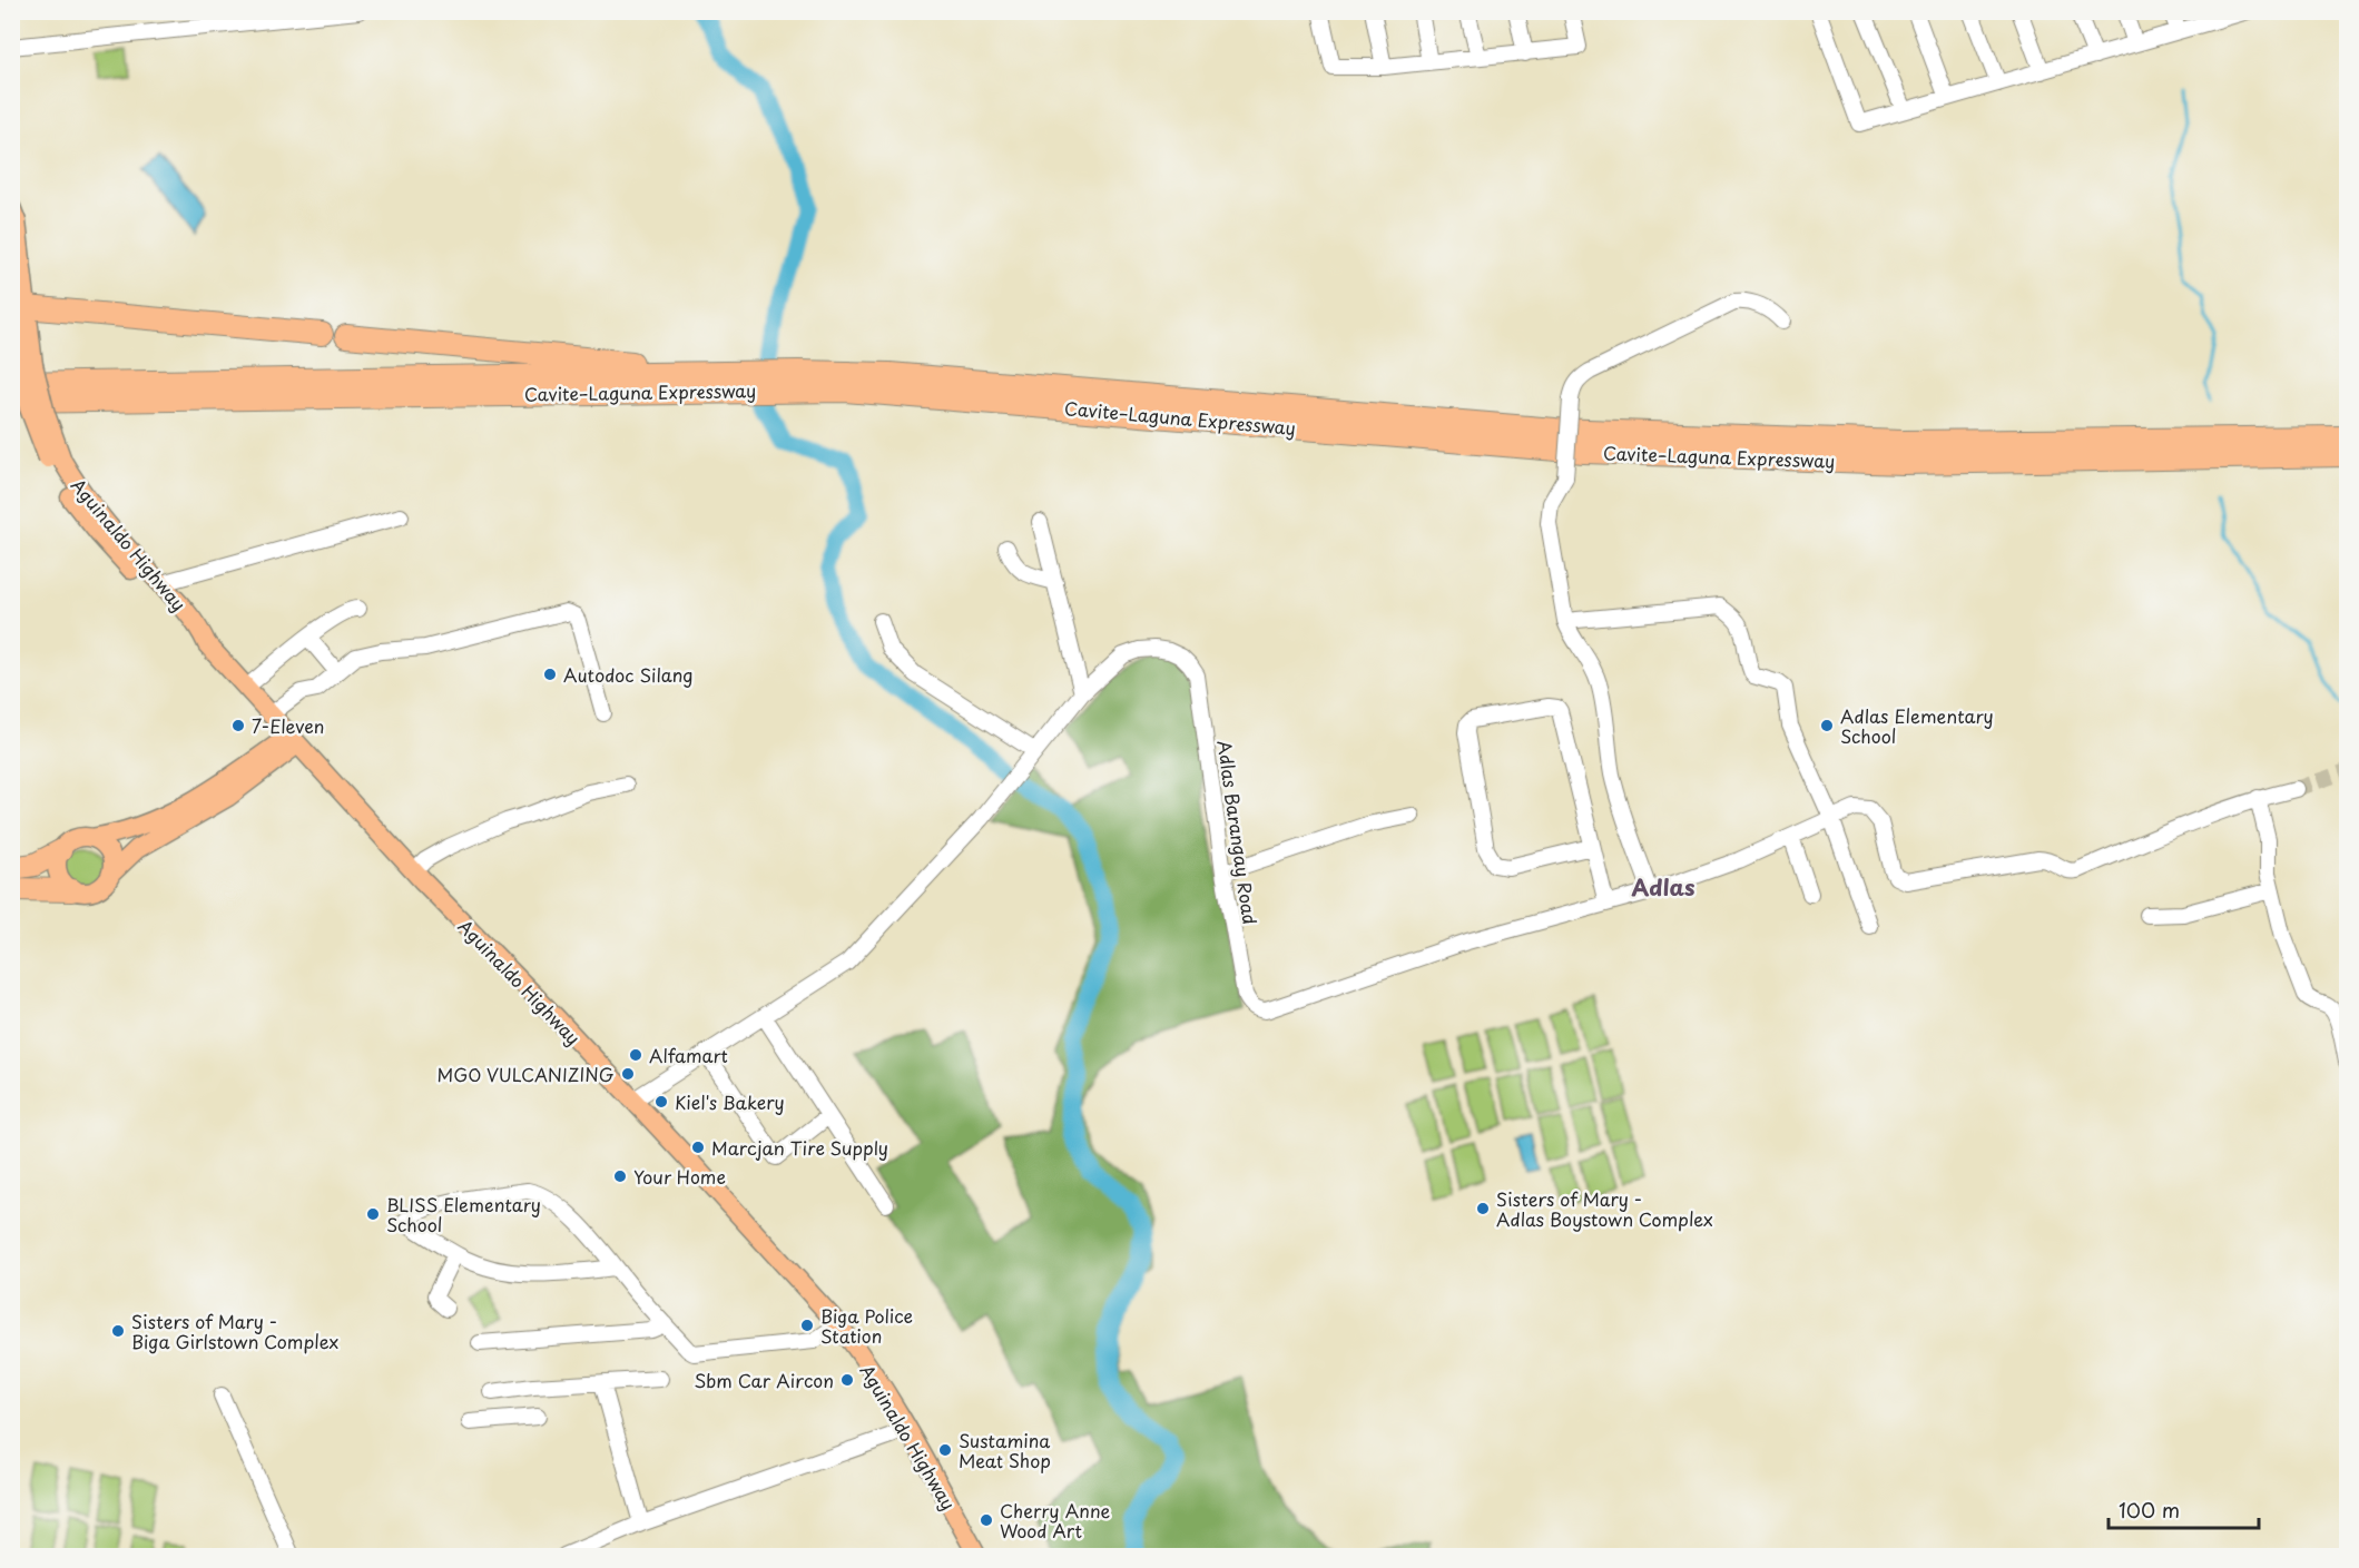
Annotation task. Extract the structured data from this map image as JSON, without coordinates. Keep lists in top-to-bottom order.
{
  "streets": {
    "highway": ["Cavite–Laguna Expressway"],
    "main road": ["Aguinaldo Highway"],
    "street": ["Adlas Barangay Road"]
  },
  "crossings": [
    ["Cavite–Laguna Expressway", "Aguinaldo Highway"],
    ["Aguinaldo Highway", "Adlas Barangay Road"]
  ],
  "districts": ["Adlas"],
  "places": [
    "Autodoc Silang",
    "7-Eleven",
    "Adlas Elementary School",
    "Alfamart",
    "MGO VULCANIZING",
    "Kiel's Bakery",
    "Marcjan Tire Supply",
    "Your Home",
    "Sisters of Mary - Adlas Boystown Complex",
    "BLISS Elementary School",
    "Biga Police Station",
    "Sisters of Mary - Biga Girlstown Complex",
    "Sbm Car Aircon",
    "Sustamina Meat Shop",
    "Cherry Anne Wood Art"
  ],
  "scale_bar": "100 m"
}
